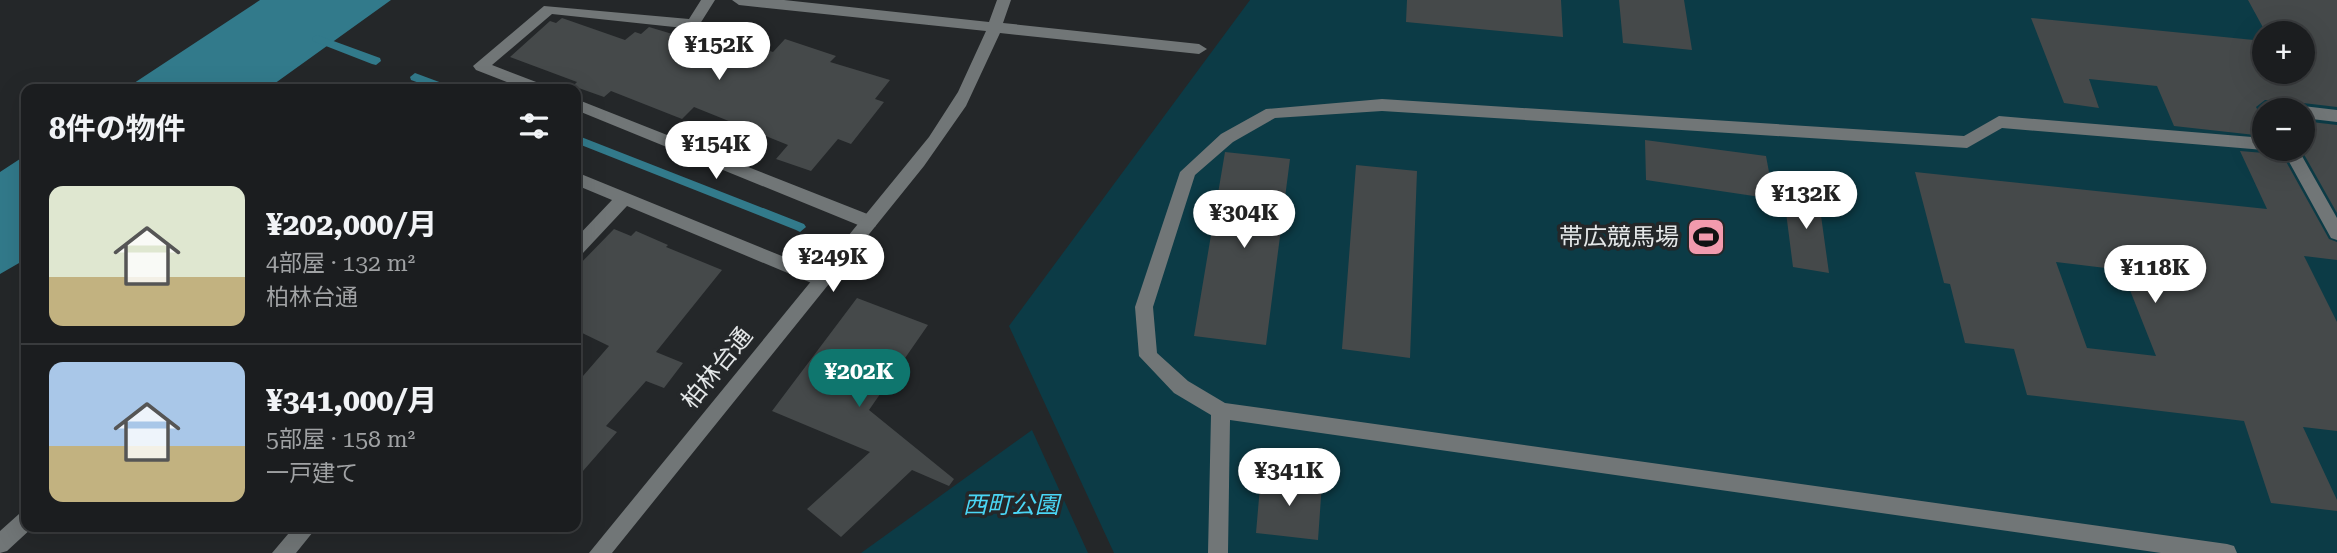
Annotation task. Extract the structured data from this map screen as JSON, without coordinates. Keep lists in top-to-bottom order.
{
  "streets": {
    "street": ["柏林台通"]
  },
  "parks": ["西町公園"],
  "places": {
    "sports": ["帯広競馬場"]
  },
  "page": {
    "map_buttons": ["+", "−"],
    "price": [
      "¥152K",
      "¥154K",
      "¥132K",
      "¥304K",
      "¥249K",
      "¥118K",
      "¥202K",
      "¥341K"
    ],
    "heading": "8件の物件",
    "list": [
      {
        "name": "¥202,000/月",
        "note": "4部屋 · 132 m² · 柏林台通"
      },
      {
        "name": "¥341,000/月",
        "note": "5部屋 · 158 m² · 一戸建て"
      }
    ]
  }
}
